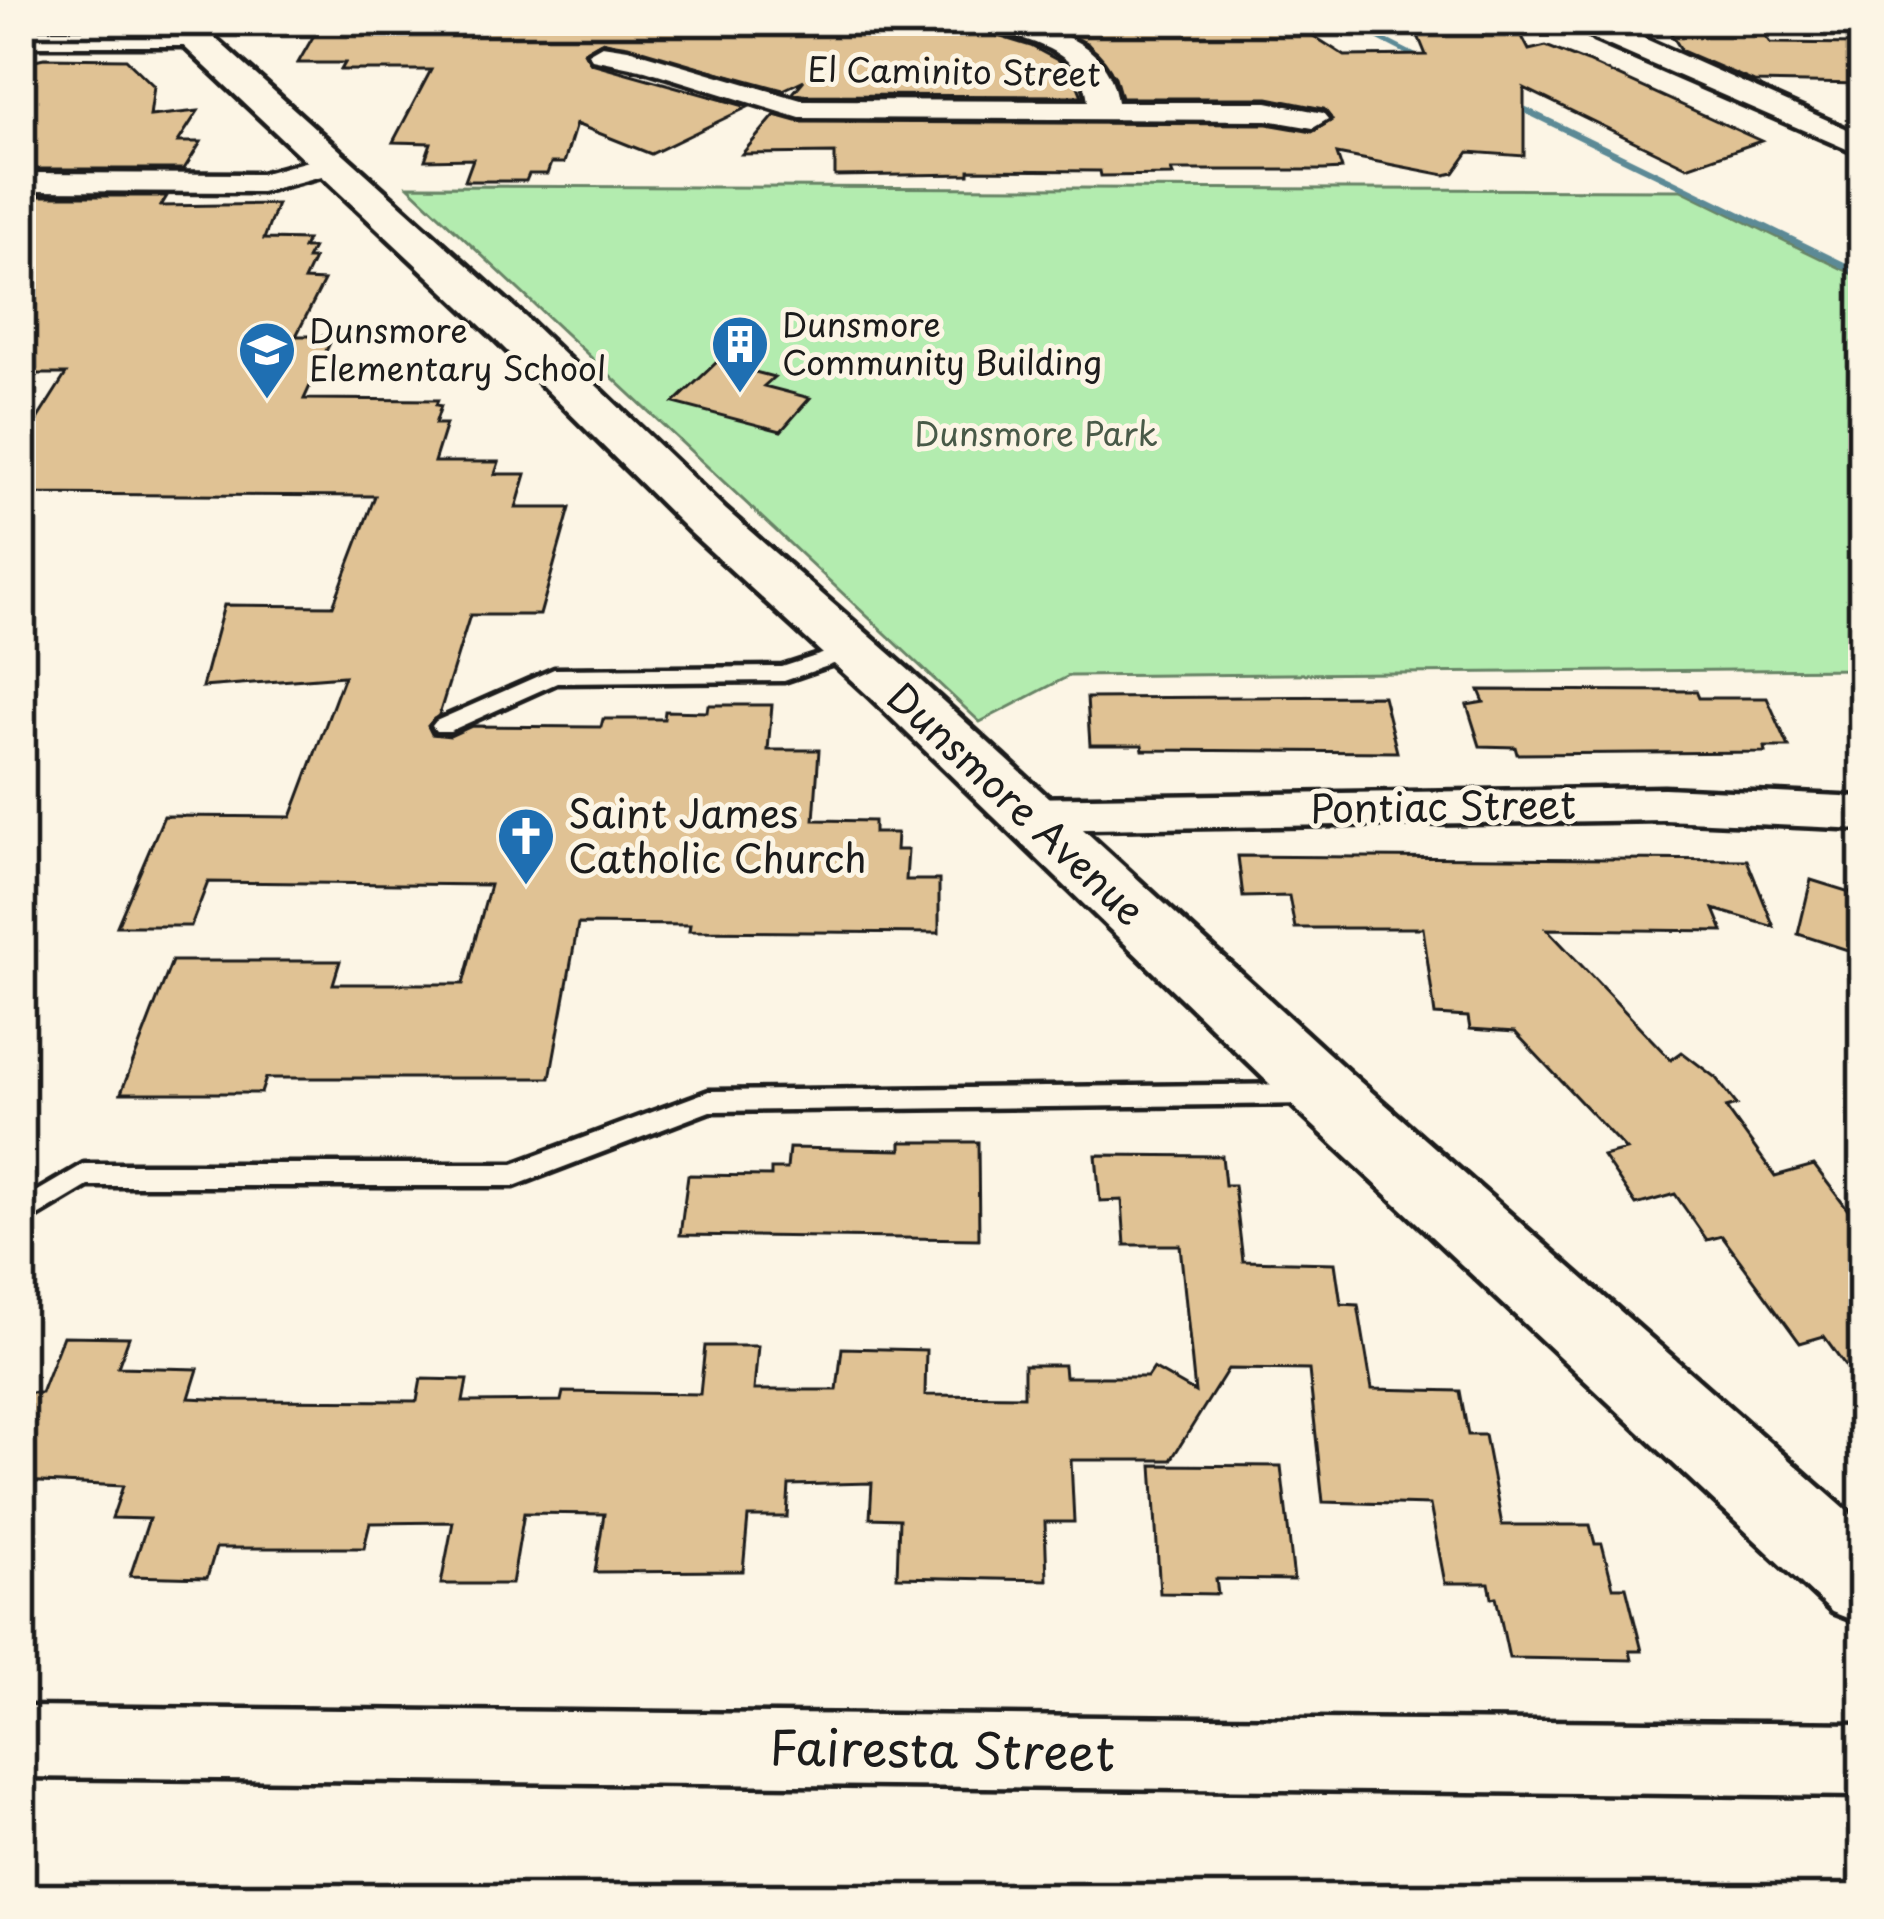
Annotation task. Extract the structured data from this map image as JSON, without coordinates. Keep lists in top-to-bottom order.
{
  "streets": {
    "street": [
      "El Caminito Street",
      "Dunsmore Avenue",
      "Pontiac Street",
      "Fairesta Street"
    ]
  },
  "crossings": [
    ["Dunsmore Avenue", "Pontiac Street"]
  ],
  "parks": ["Dunsmore Park"],
  "places": {
    "building": ["Dunsmore Community Building"],
    "school or university": ["Dunsmore Elementary School"],
    "church": ["Saint James Catholic Church"]
  }
}
